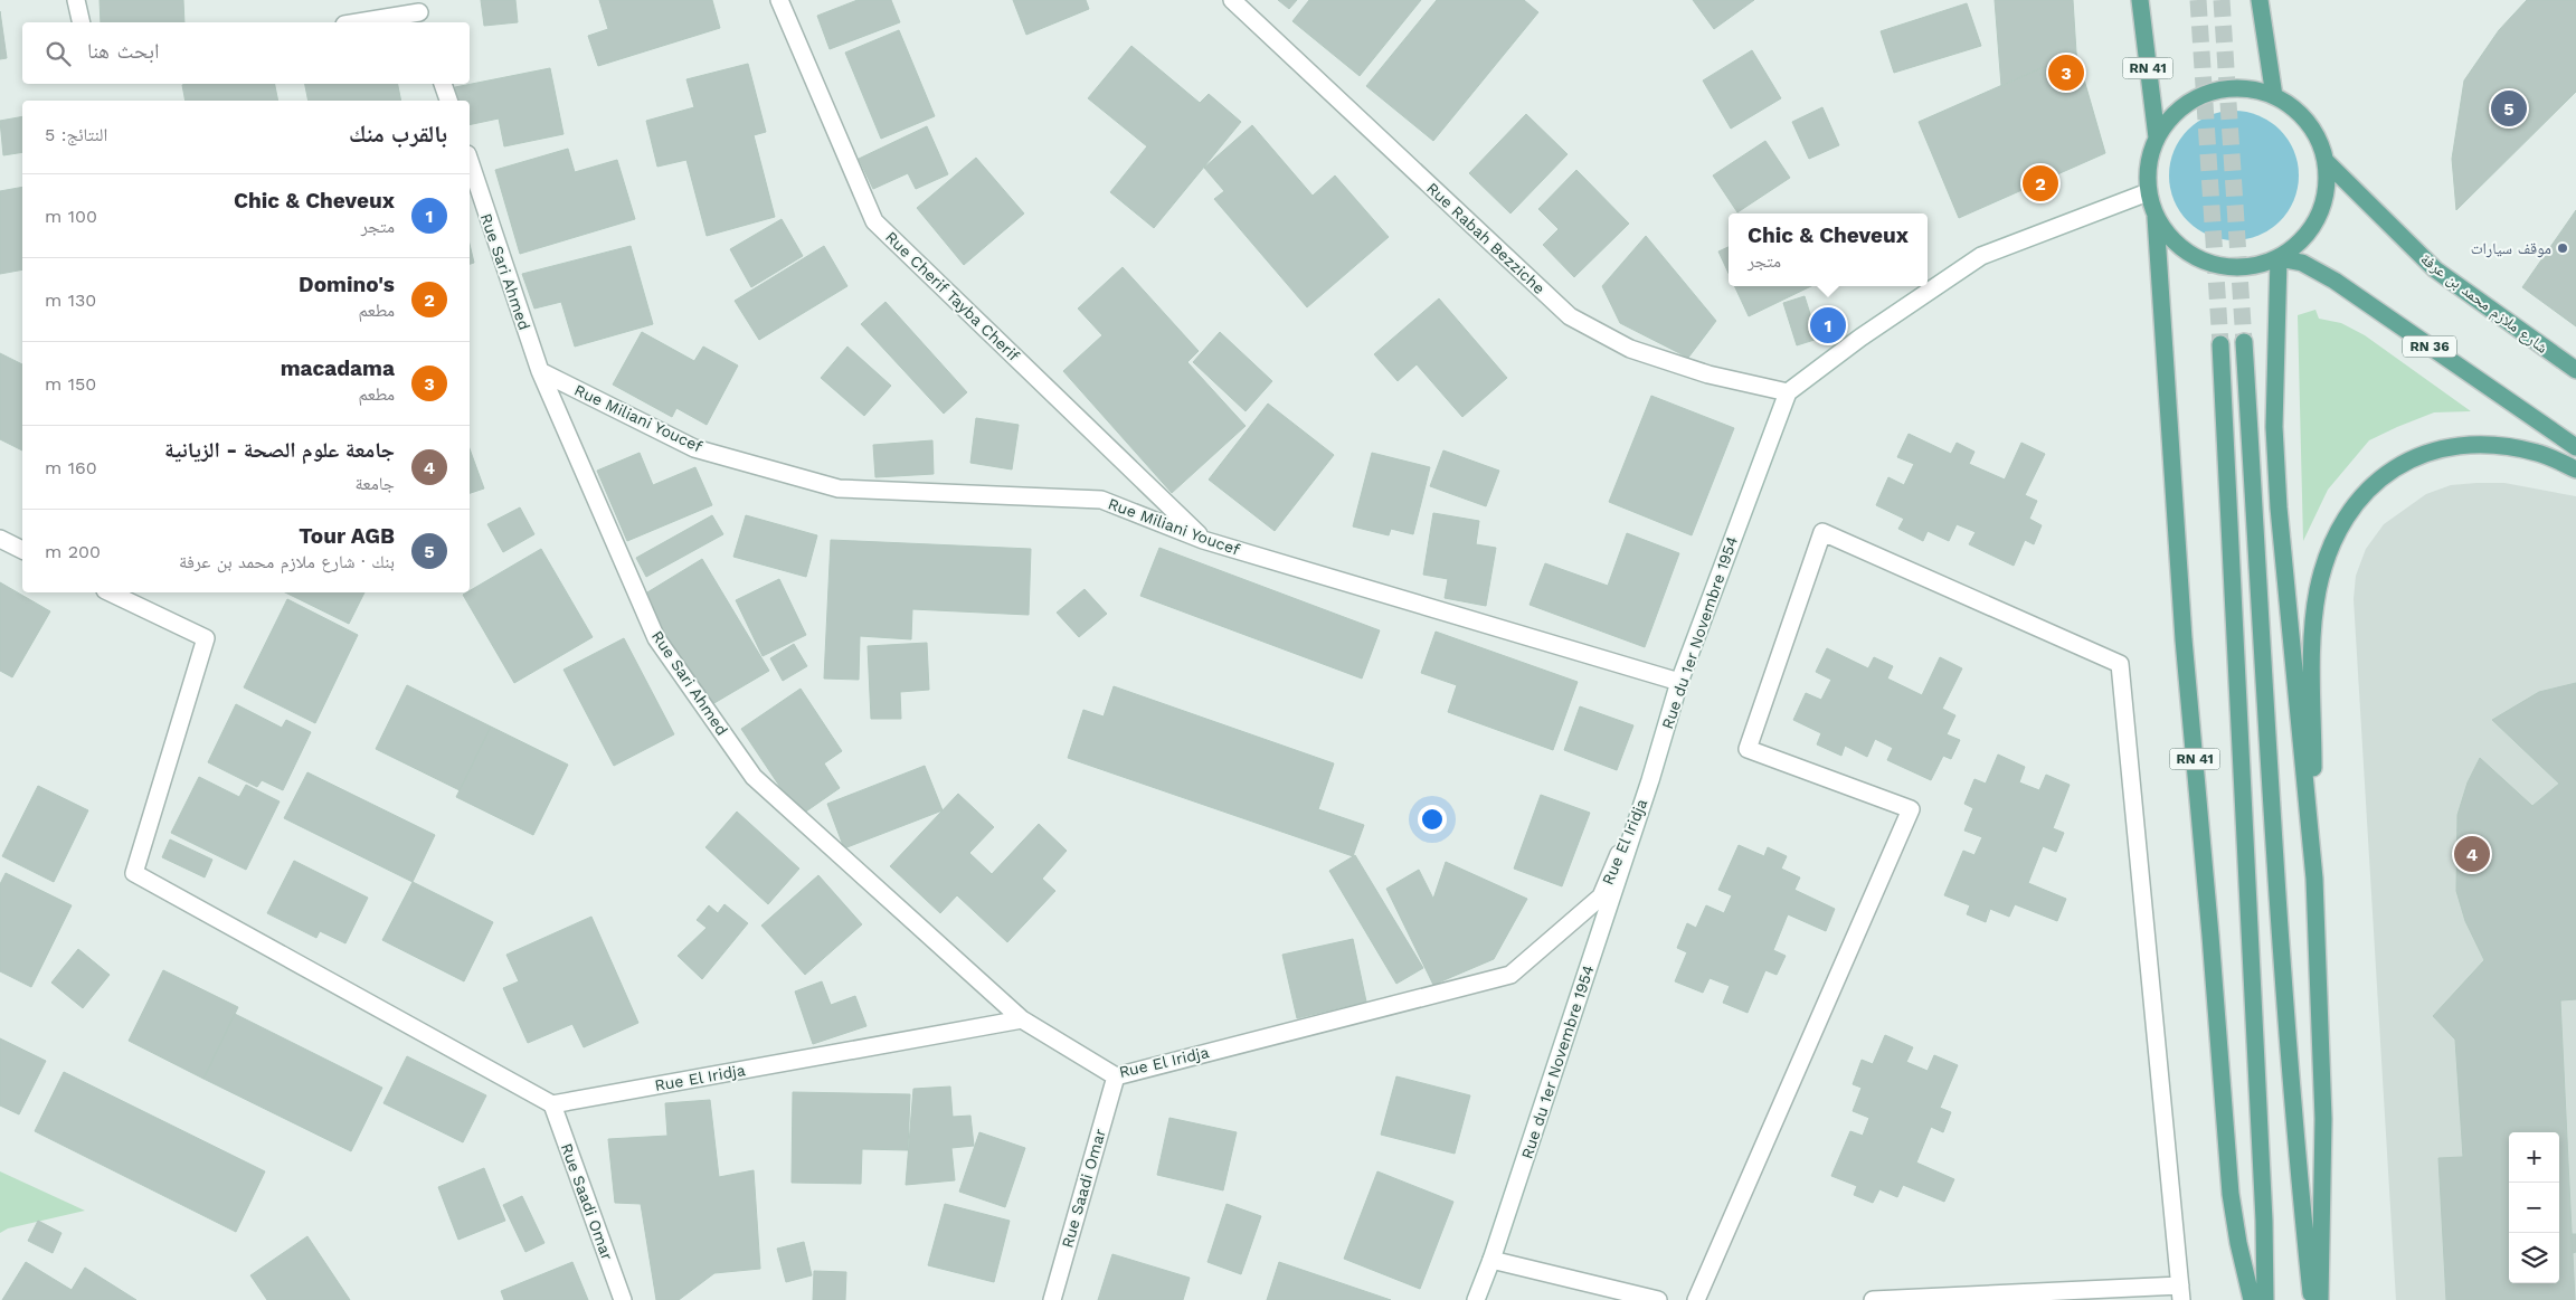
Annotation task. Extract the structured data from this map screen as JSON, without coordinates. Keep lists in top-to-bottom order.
{
  "streets": {
    "main road": ["RN 41", "شارع ملازم محمد بن عرفة", "RN 36"],
    "street": [
      "Rue Rabah Bezziche",
      "Rue Sari Ahmed",
      "Rue Cherif Tayba Cherif",
      "Rue Miliani Youcef",
      "Rue du 1er Novembre 1954",
      "Rue El Iridja",
      "Rue Saadi Omar"
    ]
  },
  "crossings": [
    ["RN 41", "شارع ملازم محمد بن عرفة"],
    ["RN 41", "RN 36"],
    ["Rue Rabah Bezziche", "Rue du 1er Novembre 1954"],
    ["Rue Sari Ahmed", "Rue Miliani Youcef"],
    ["Rue Sari Ahmed", "Rue El Iridja"],
    ["Rue Cherif Tayba Cherif", "Rue Miliani Youcef"],
    ["شارع ملازم محمد بن عرفة", "RN 36"],
    ["Rue Miliani Youcef", "Rue du 1er Novembre 1954"],
    ["Rue du 1er Novembre 1954", "Rue El Iridja"],
    ["Rue El Iridja", "Rue Saadi Omar"]
  ],
  "places": ["موقف سيارات"],
  "page": {
    "search": "ابحث هنا",
    "pins": [
      "3",
      "5",
      "2",
      "1",
      "4"
    ],
    "heading": ["بالقرب منك", "النتائج: 5"],
    "list": [
      {
        "mark": "1",
        "name": "Chic & Cheveux",
        "note": "متجر",
        "value": "100 m"
      },
      {
        "mark": "2",
        "name": "Domino's",
        "note": "مطعم",
        "value": "130 m"
      },
      {
        "mark": "3",
        "name": "macadama",
        "note": "مطعم",
        "value": "150 m"
      },
      {
        "mark": "4",
        "name": "جامعة علوم الصحة - الزيانية",
        "note": "جامعة",
        "value": "160 m"
      },
      {
        "mark": "5",
        "name": "Tour AGB",
        "note": "بنك · شارع ملازم محمد بن عرفة",
        "value": "200 m"
      }
    ],
    "popup": ["Chic & Cheveux", "متجر"],
    "map_buttons": ["+", "−"]
  }
}
